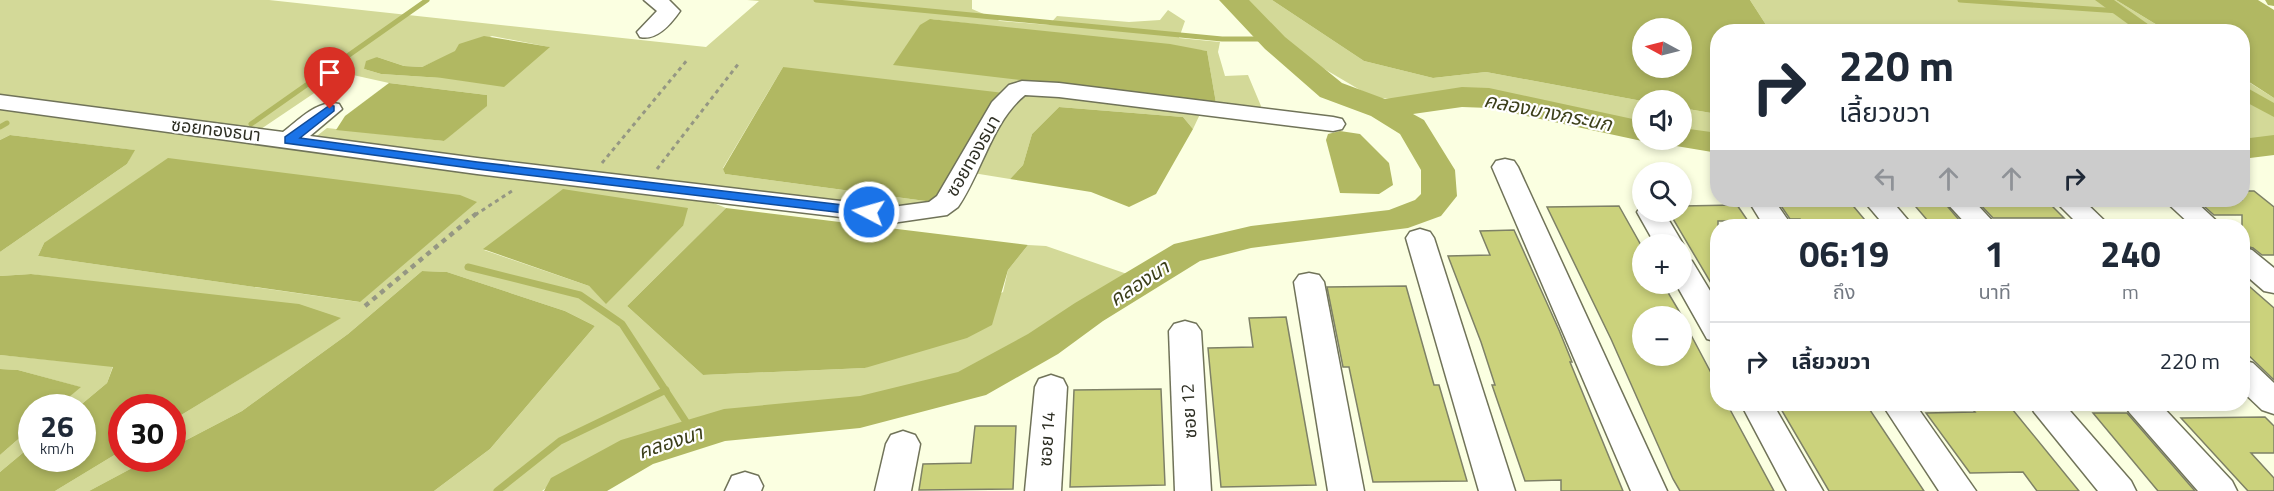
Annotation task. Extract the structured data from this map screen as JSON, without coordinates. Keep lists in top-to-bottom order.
{
  "streets": {
    "street": ["ซอยทองธนา", "ซอย 12", "ซอย 14"]
  },
  "water": ["คลองบางกระนก", "คลองนา"],
  "north": "left",
  "page": {
    "map_buttons": ["+", "−"],
    "turn": ["220 m", "เลี้ยวขวา"],
    "eta": [
      "06:19",
      "ถึง",
      "1",
      "นาที",
      "240",
      "m"
    ],
    "list": [
      {
        "name": "เลี้ยวขวา",
        "value": "220 m"
      }
    ],
    "speed": "26 km/h",
    "limit": "30"
  }
}
